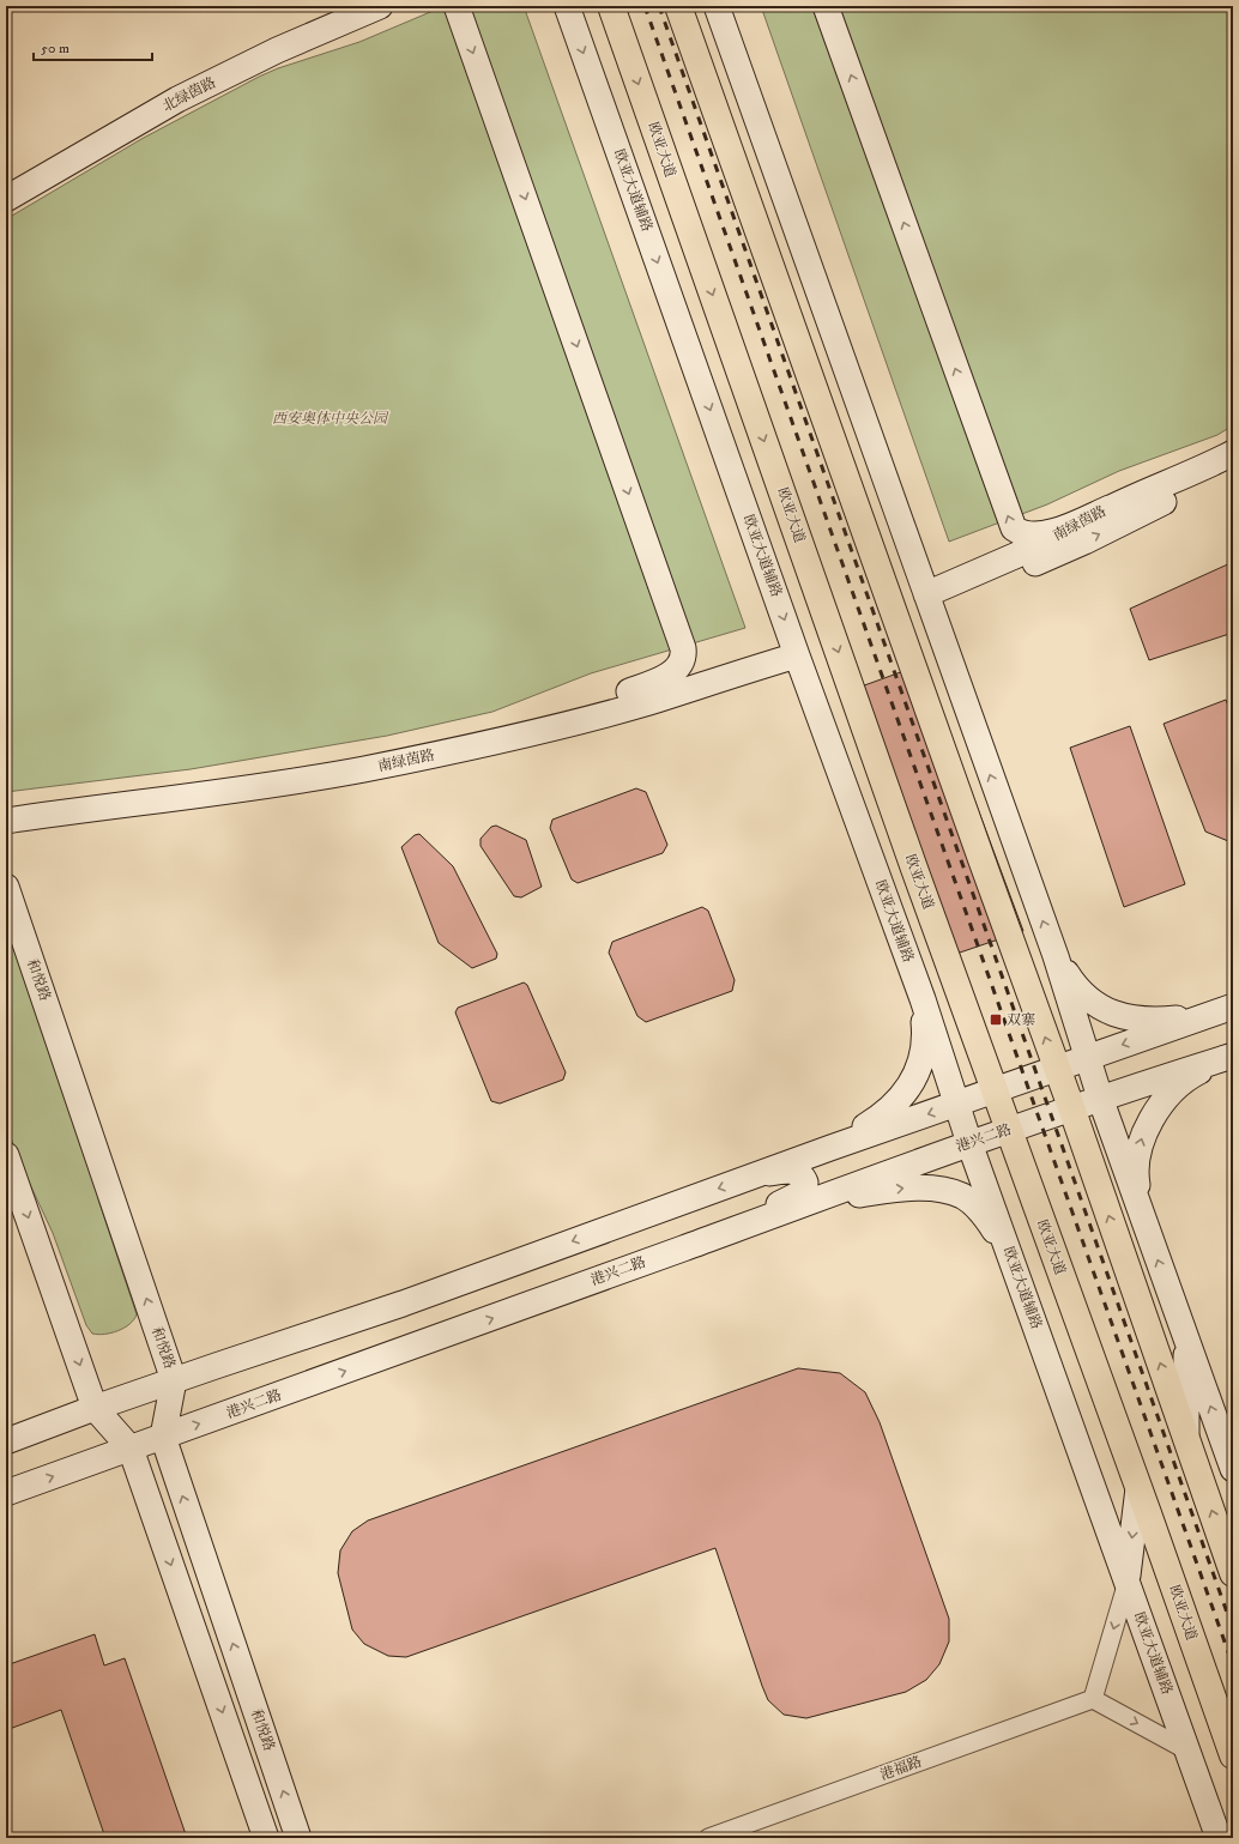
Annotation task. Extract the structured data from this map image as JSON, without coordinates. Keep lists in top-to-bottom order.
{
  "streets": {
    "main road": ["欧亚大道"],
    "street": [
      "北绿茵路",
      "欧亚大道辅路",
      "南绿茵路",
      "和悦路",
      "港兴二路",
      "港福路"
    ]
  },
  "crossings": [
    ["欧亚大道", "港兴二路"],
    ["欧亚大道辅路", "南绿茵路"],
    ["欧亚大道辅路", "港兴二路"],
    ["和悦路", "港兴二路"]
  ],
  "parks": ["西安奥体中央公园"],
  "places": {
    "transit": ["双寨"]
  },
  "scale_bar": "50 m"
}
